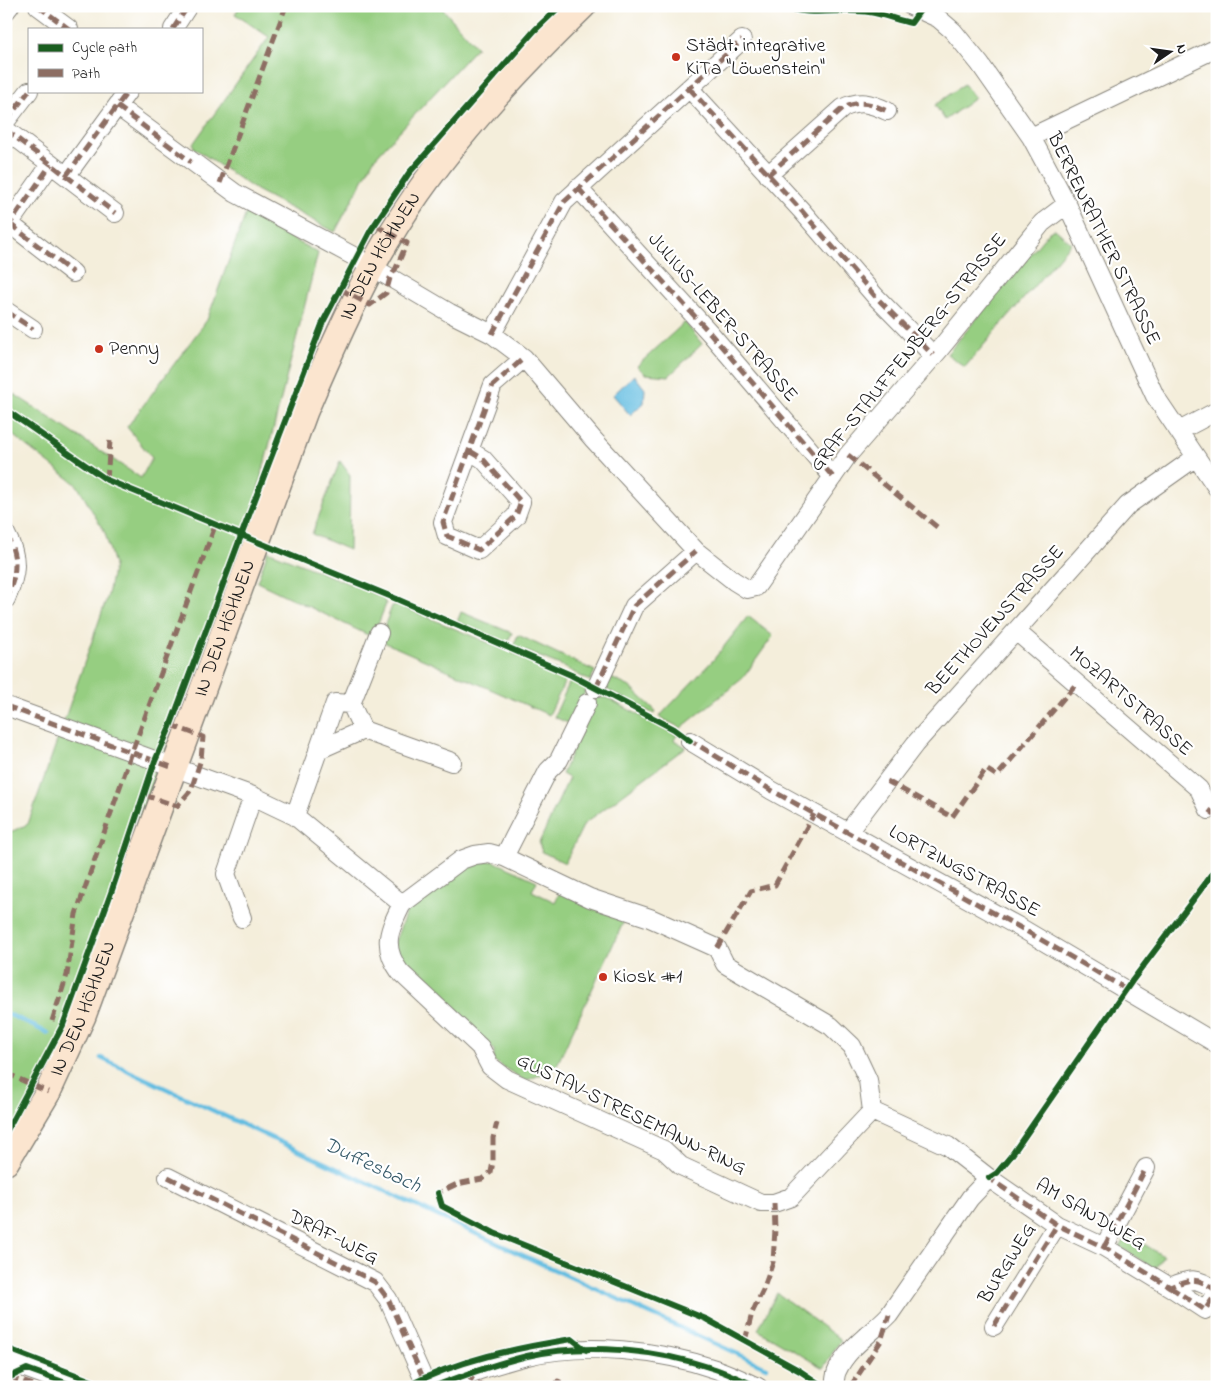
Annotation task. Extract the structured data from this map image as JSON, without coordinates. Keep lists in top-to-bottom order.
{
  "streets": {
    "street": [
      "BERRENRATHER STRASSE",
      "IN DEN HÖHNEN",
      "JULIUS-LEBER-STRASSE",
      "GRAF-STAUFFENBERG-STRASSE",
      "BEETHOVENSTRASSE",
      "MOZARTSTRASSE",
      "LORTZINGSTRASSE",
      "GUSTAV-STRESEMANN-RING",
      "AM SANDWEG",
      "DRAF-WEG",
      "BURGWEG"
    ]
  },
  "crossings": [
    ["BERRENRATHER STRASSE", "GRAF-STAUFFENBERG-STRASSE"],
    ["BERRENRATHER STRASSE", "BEETHOVENSTRASSE"],
    ["IN DEN HÖHNEN", "GRAF-STAUFFENBERG-STRASSE"],
    ["JULIUS-LEBER-STRASSE", "GRAF-STAUFFENBERG-STRASSE"],
    ["BEETHOVENSTRASSE", "MOZARTSTRASSE"],
    ["BEETHOVENSTRASSE", "LORTZINGSTRASSE"],
    ["GUSTAV-STRESEMANN-RING", "AM SANDWEG"],
    ["AM SANDWEG", "BURGWEG"]
  ],
  "water": ["Duffesbach"],
  "places": ["Städt. integrative KiTa \"Löwenstein\"", "Penny", "Kiosk #1"],
  "legend": ["Cycle path", "Path"],
  "north": "right"
}
